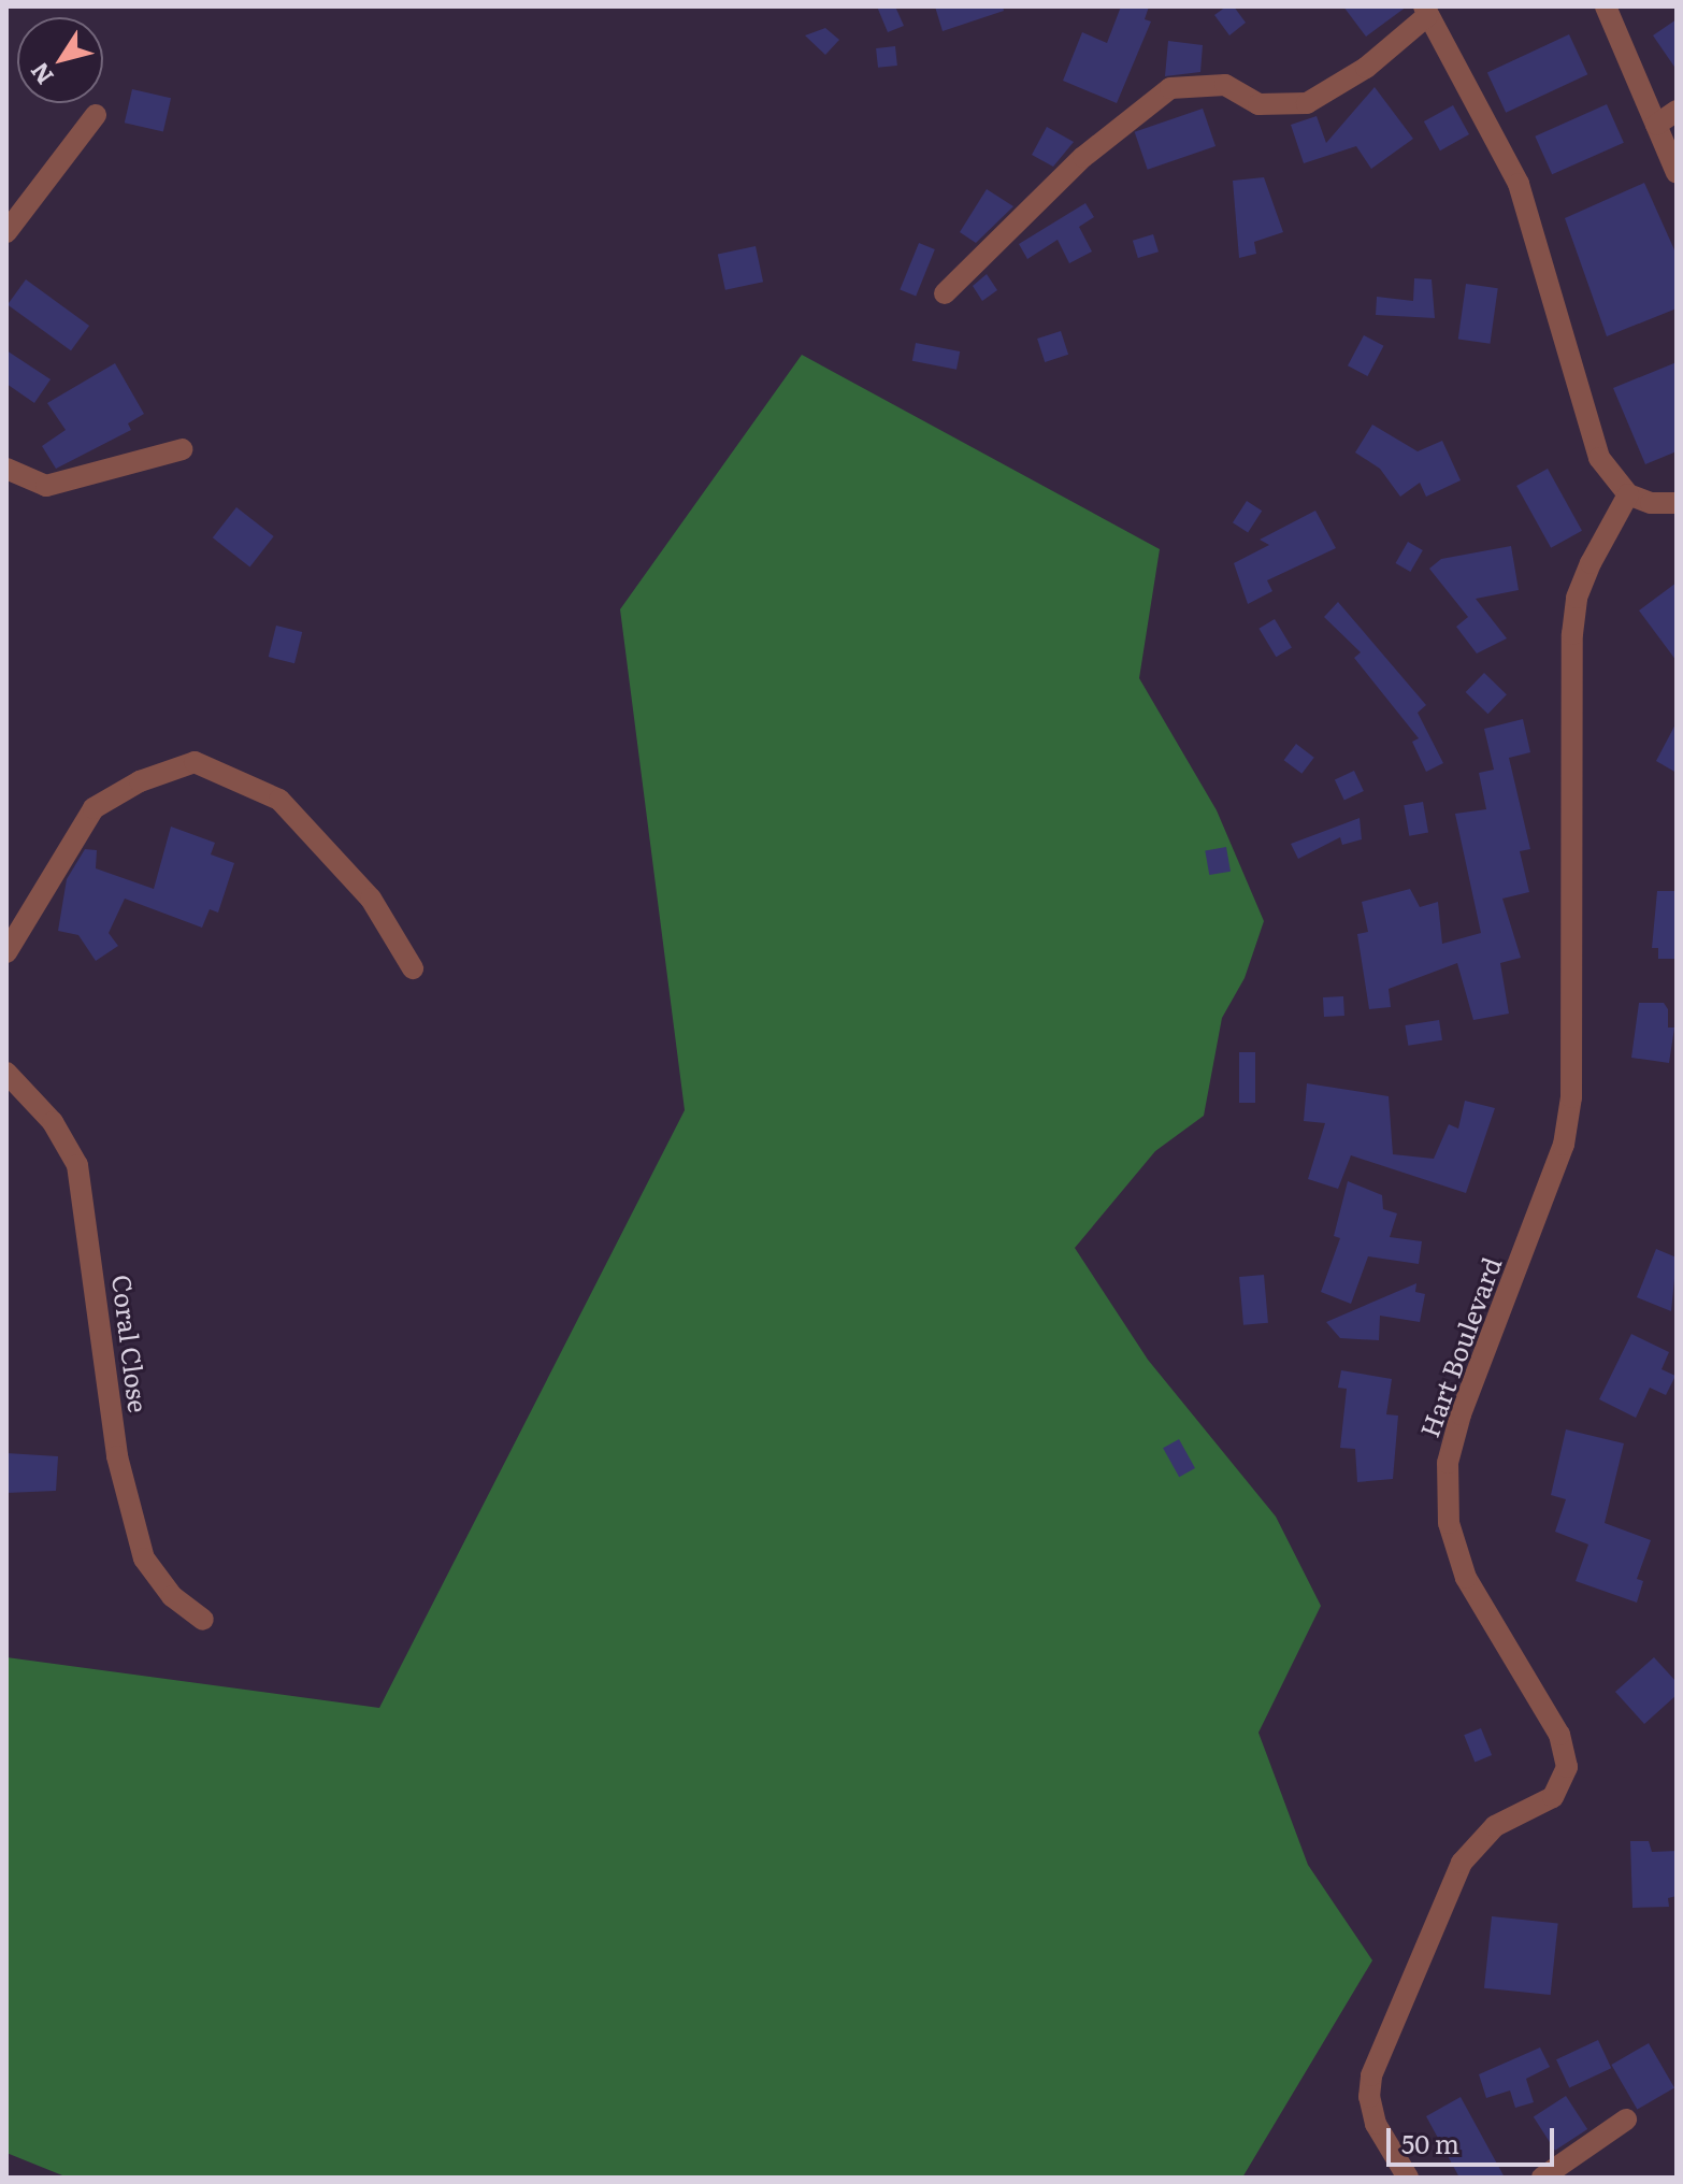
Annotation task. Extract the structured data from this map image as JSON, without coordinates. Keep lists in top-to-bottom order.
{
  "streets": {
    "street": ["Coral Close", "Hart Boulevard"]
  },
  "scale_bar": "50 m",
  "north": "bottom left"
}
